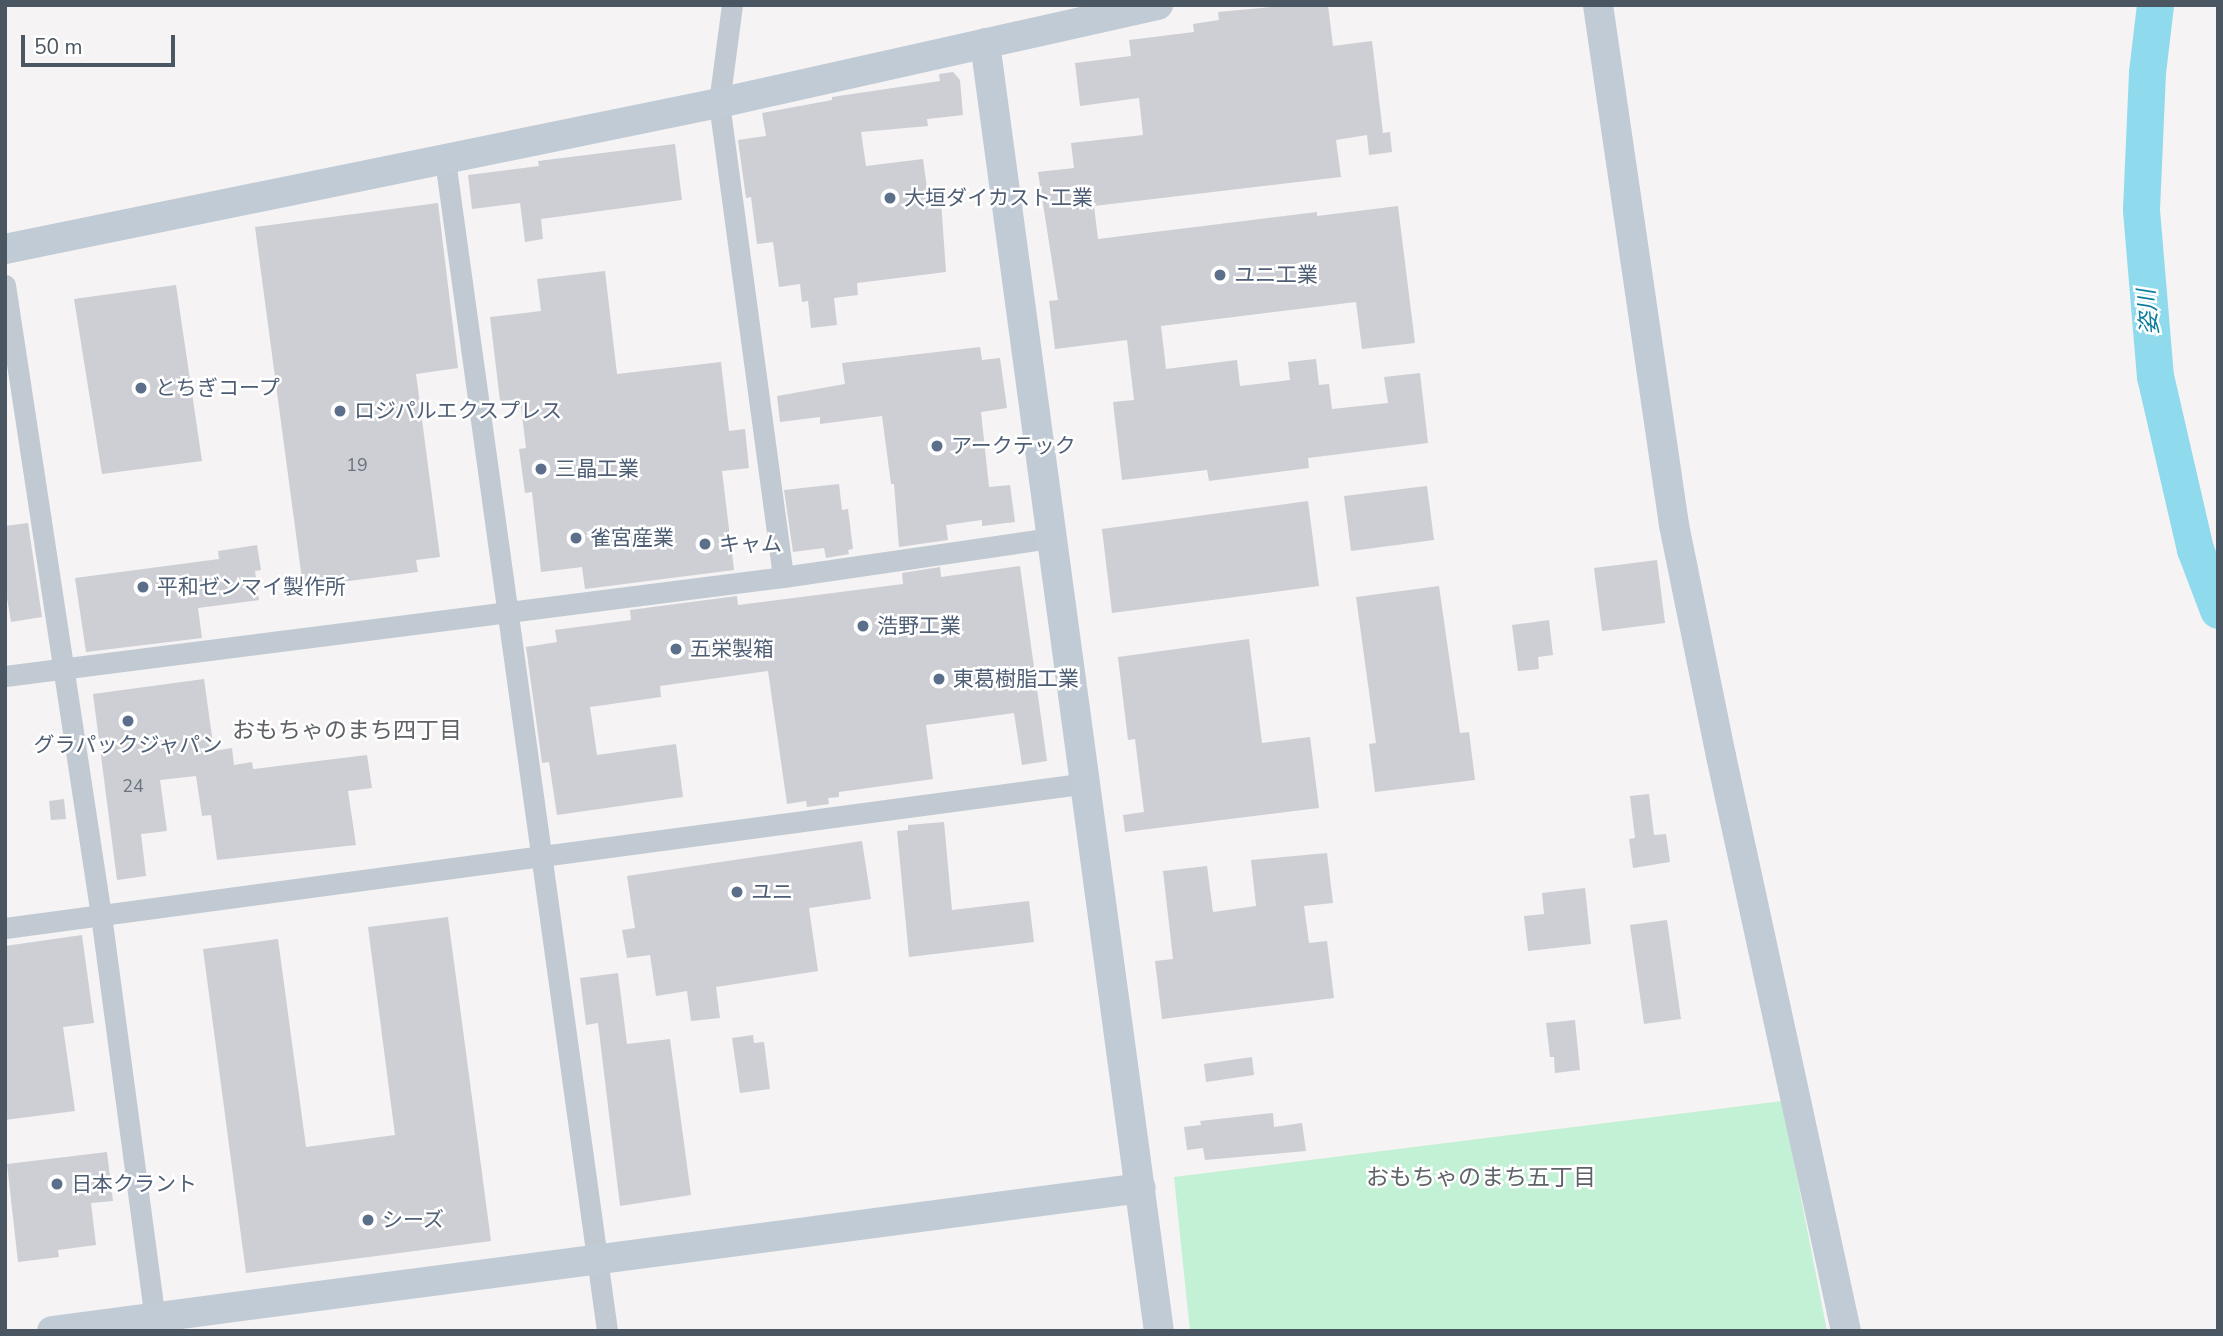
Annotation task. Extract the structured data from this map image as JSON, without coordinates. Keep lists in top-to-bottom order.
{
  "districts": ["おもちゃのまち四丁目", "おもちゃのまち五丁目"],
  "water": ["姿川"],
  "places": [
    "大垣ダイカスト工業",
    "ユニ工業",
    "とちぎコープ",
    "ロジパルエクスプレス",
    "アークテック",
    "三晶工業",
    "雀宮産業",
    "キャム",
    "平和ゼンマイ製作所",
    "浩野工業",
    "五栄製箱",
    "東葛樹脂工業",
    "グラパックジャパン",
    "ユニ",
    "日本クラント",
    "シーズ"
  ],
  "house_numbers": ["19", "24"],
  "scale_bar": "50 m"
}
